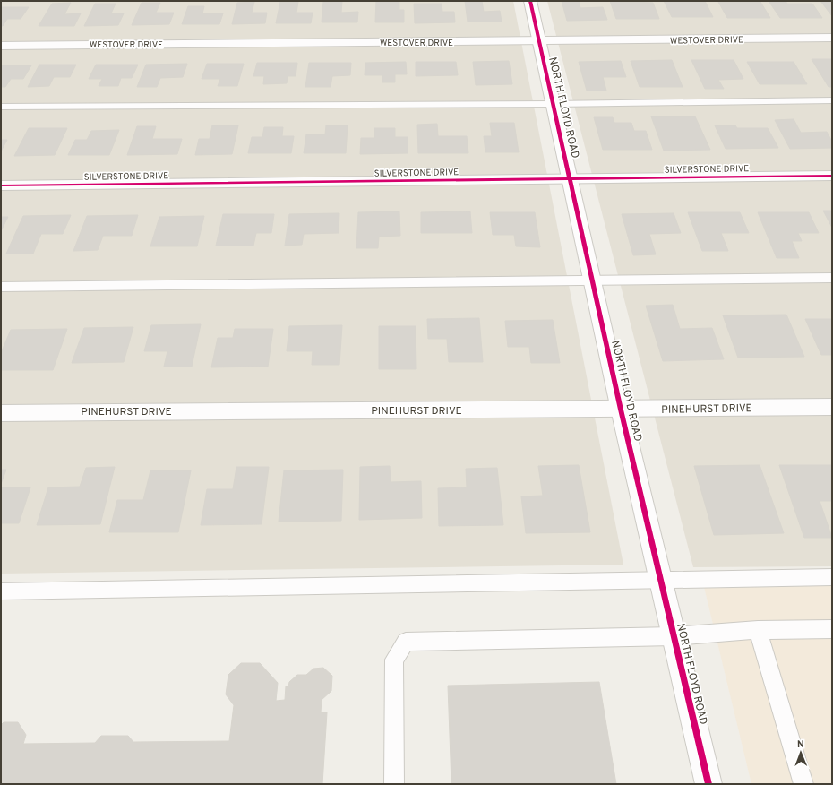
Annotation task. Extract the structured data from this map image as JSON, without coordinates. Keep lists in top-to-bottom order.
{
  "streets": {
    "street": [
      "WESTOVER DRIVE",
      "NORTH FLOYD ROAD",
      "SILVERSTONE DRIVE",
      "PINEHURST DRIVE"
    ]
  },
  "crossings": [
    ["WESTOVER DRIVE", "NORTH FLOYD ROAD"],
    ["NORTH FLOYD ROAD", "SILVERSTONE DRIVE"],
    ["NORTH FLOYD ROAD", "PINEHURST DRIVE"]
  ],
  "north": "top"
}
